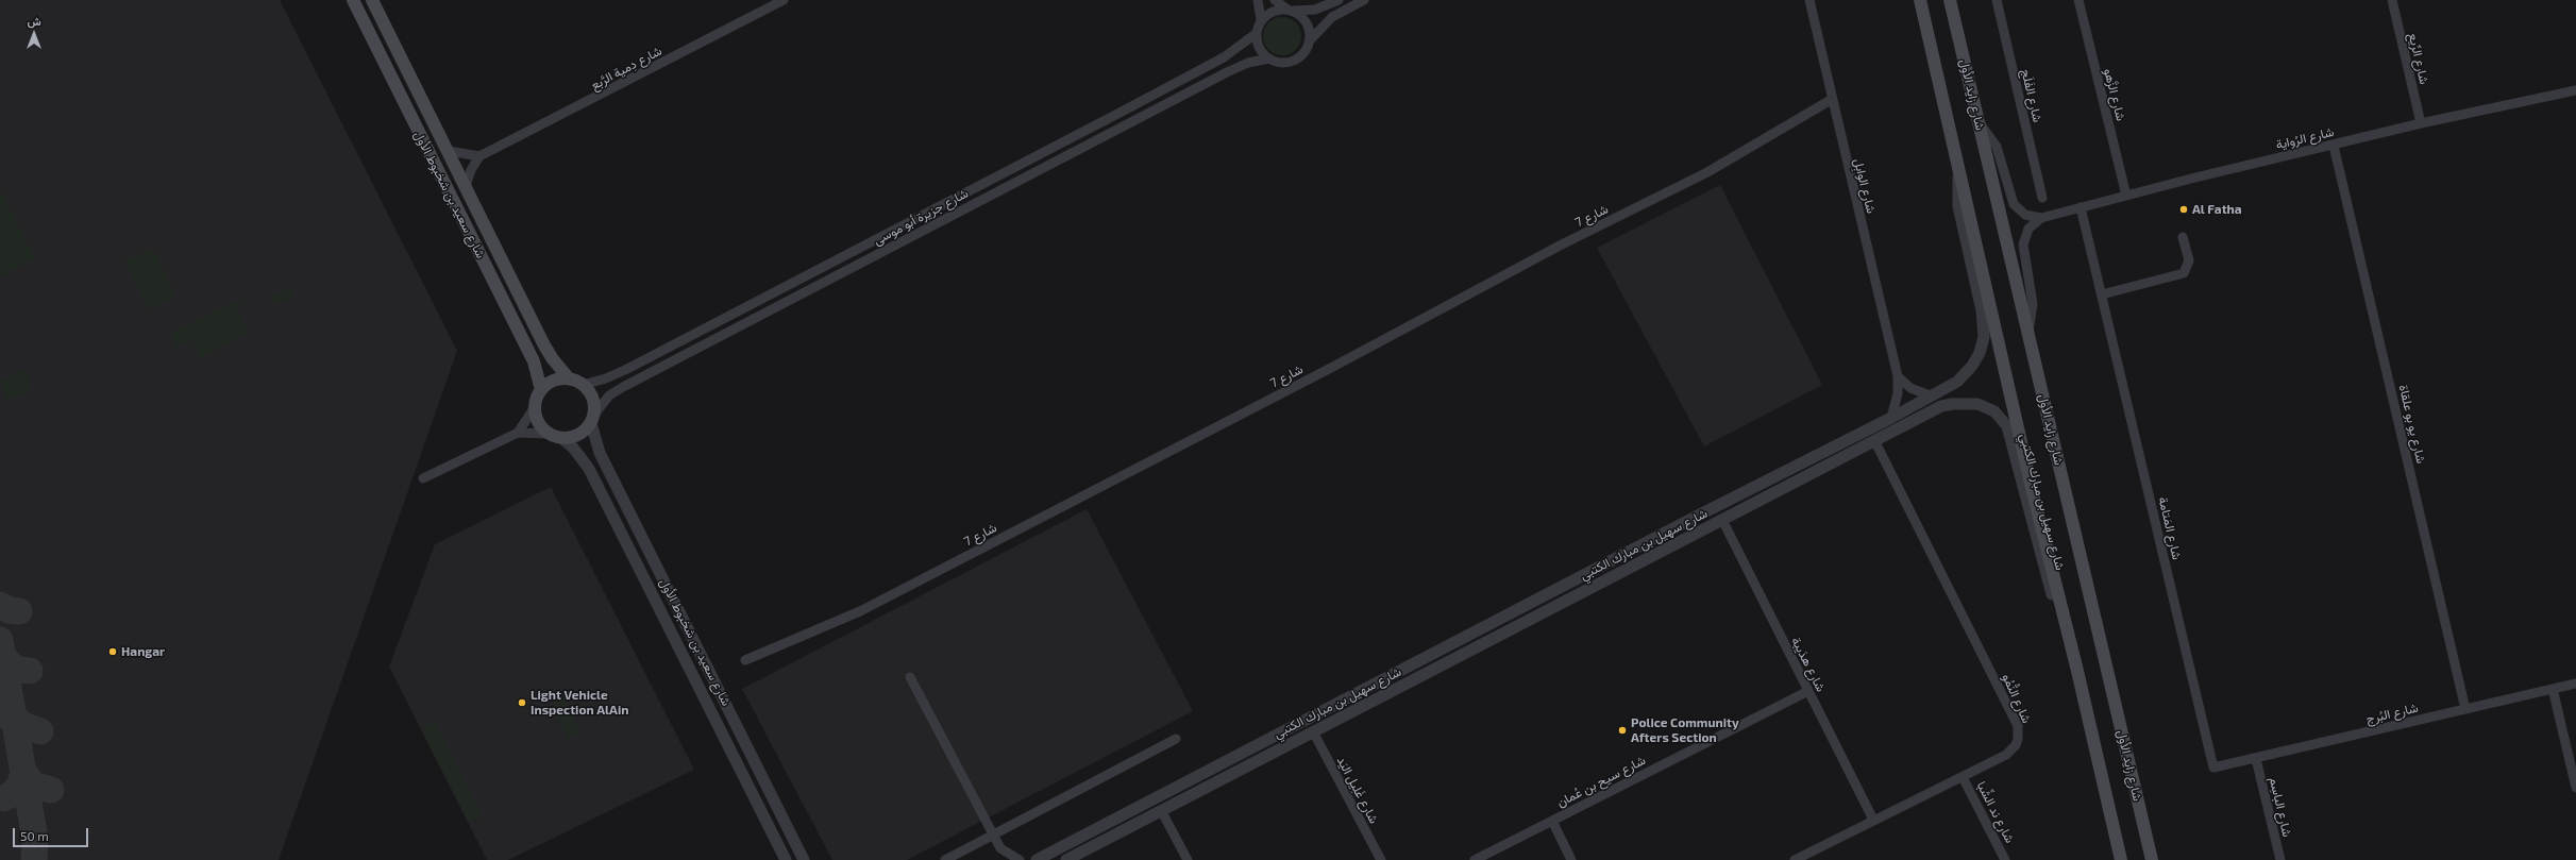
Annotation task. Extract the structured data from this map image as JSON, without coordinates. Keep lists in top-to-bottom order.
{
  "streets": {
    "main road": ["شارع زايد الأول", "شارع سعيد بن شخبوط الأول"],
    "street": [
      "شارع الرِّيع",
      "شارع دِمية الرَّبع",
      "شارع الزَّهو",
      "شارع الفَلَج",
      "شارع الرُواية",
      "شارع الوابِل",
      "شارع 7",
      "شارع جزيرة أبو موسى",
      "شارع يو بو علقاة",
      "شارع سهيل بن مبارك الكتبي",
      "شارع المَتامة",
      "شارع هدَيبة",
      "شارع النُّمُو",
      "شارع البُرج",
      "شارع سيح بن عُمان",
      "شارع غَلِيل اليَد",
      "شارع الباسِم",
      "شارع ند الشِّبا"
    ]
  },
  "crossings": [
    ["شارع الرِّيع", "شارع الرُواية"],
    ["شارع الزَّهو", "شارع الرُواية"],
    ["شارع الرُواية", "شارع يو بو علقاة"],
    ["شارع الرُواية", "شارع المَتامة"],
    ["شارع الوابِل", "شارع 7"],
    ["شارع الوابِل", "شارع سهيل بن مبارك الكتبي"],
    ["شارع سعيد بن شخبوط الأول", "شارع جزيرة أبو موسى"],
    ["شارع يو بو علقاة", "شارع البُرج"],
    ["شارع سهيل بن مبارك الكتبي", "شارع هدَيبة"],
    ["شارع سهيل بن مبارك الكتبي", "شارع النُّمُو"],
    ["شارع سهيل بن مبارك الكتبي", "شارع غَلِيل اليَد"],
    ["شارع المَتامة", "شارع البُرج"],
    ["شارع هدَيبة", "شارع النُّمُو"],
    ["شارع هدَيبة", "شارع سيح بن عُمان"],
    ["شارع النُّمُو", "شارع ند الشِّبا"],
    ["شارع البُرج", "شارع الباسِم"]
  ],
  "places": [
    "Al Fatha",
    "Hangar",
    "Light Vehicle Inspection AlAin",
    "Police Community Afters Section"
  ],
  "scale_bar": "50 m",
  "north": "top"
}
